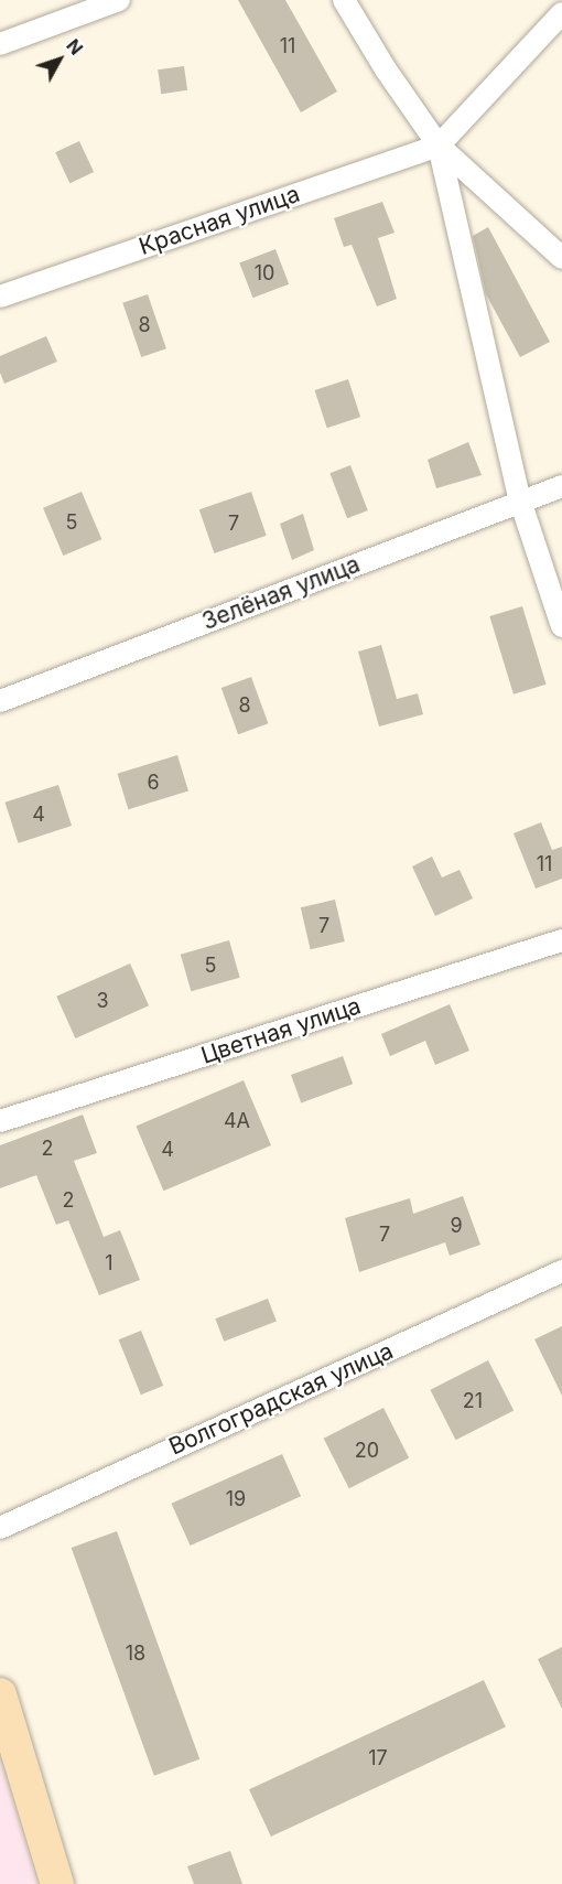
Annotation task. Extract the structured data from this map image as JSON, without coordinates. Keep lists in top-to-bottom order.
{
  "streets": {
    "street": [
      "Красная улица",
      "Зелёная улица",
      "Цветная улица",
      "Волгоградская улица"
    ]
  },
  "house_numbers": [
    "11",
    "10",
    "8",
    "5",
    "7",
    "8",
    "6",
    "4",
    "11",
    "7",
    "5",
    "3",
    "4А",
    "2",
    "4",
    "2",
    "9",
    "7",
    "1",
    "21",
    "20",
    "19",
    "18",
    "17"
  ],
  "north": "top right"
}
